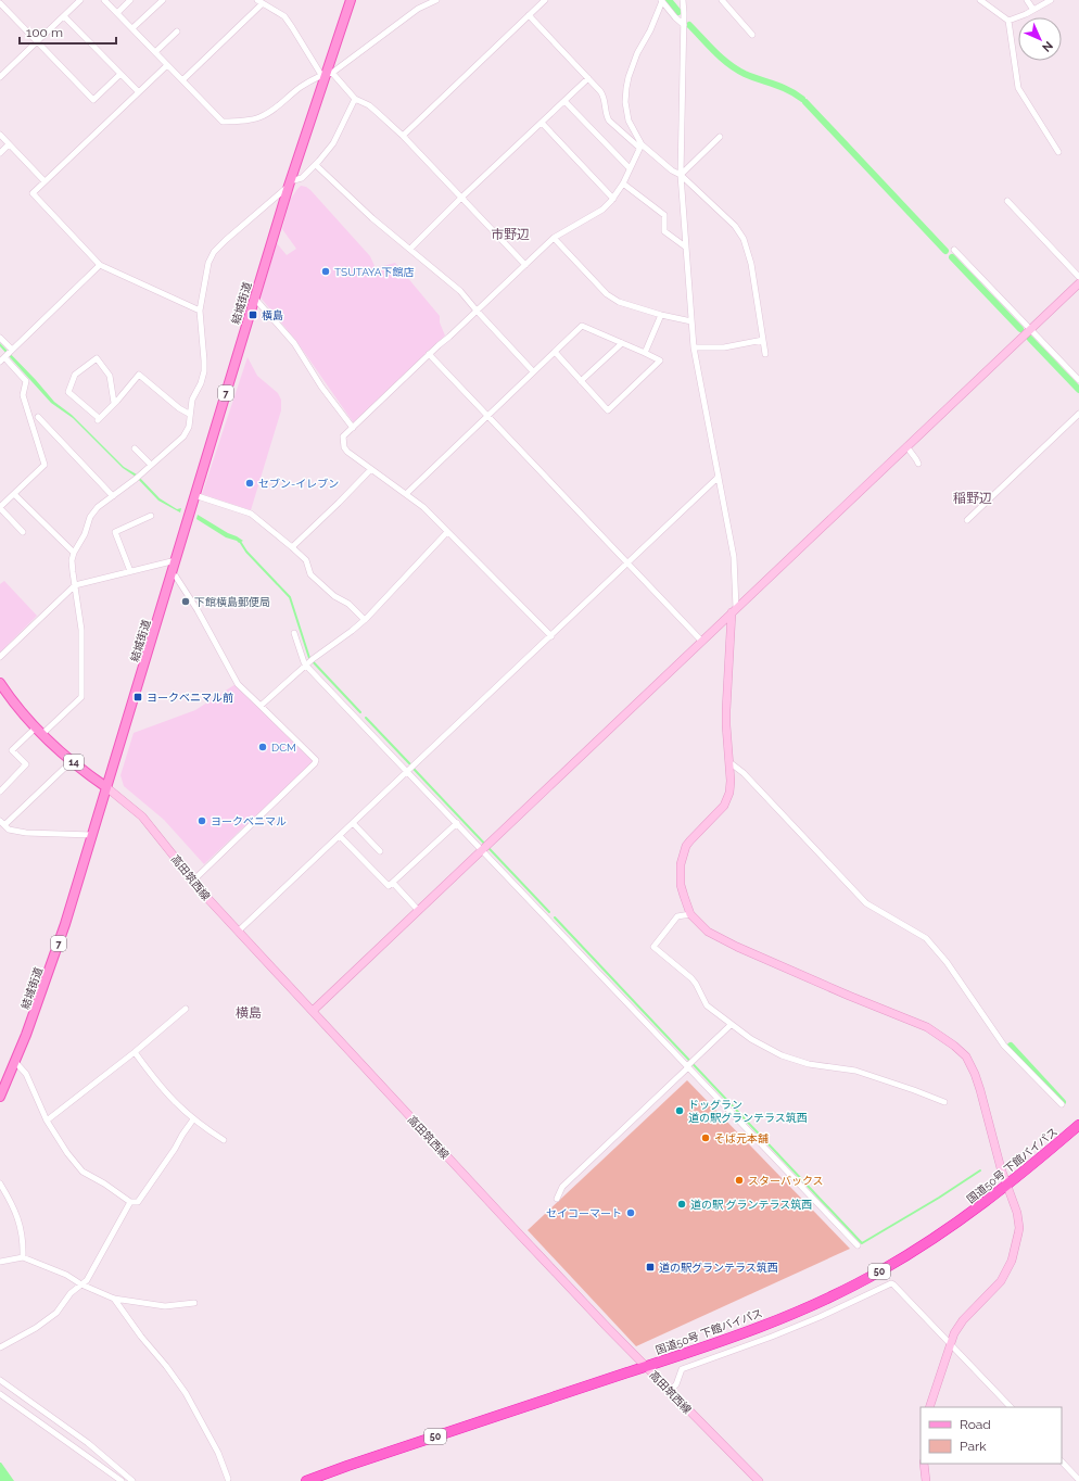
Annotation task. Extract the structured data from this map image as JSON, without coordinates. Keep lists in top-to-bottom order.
{
  "streets": {
    "highway": ["国道50号 下館バイパス", "50"],
    "main road": ["結城街道", "7", "14"],
    "street": ["高田筑西線"]
  },
  "crossings": [
    ["結城街道", "14"],
    ["結城街道", "高田筑西線"],
    ["14", "高田筑西線"],
    ["高田筑西線", "国道50号 下館バイパス"]
  ],
  "districts": ["市野辺", "稲野辺", "横島"],
  "places": {
    "other": [
      "TSUTAYA下館店",
      "セブン-イレブン",
      "下館横島郵便局",
      "DCM",
      "ヨークベニマル",
      "ドッグラン 道の駅グランテラス筑西",
      "そば元本舗",
      "スターバックス",
      "道の駅 グランテラス筑西",
      "セイコーマート"
    ],
    "transit": ["横島", "ヨークベニマル前", "道の駅グランテラス筑西"]
  },
  "legend": ["Road", "Park"],
  "scale_bar": "100 m",
  "north": "bottom right"
}
